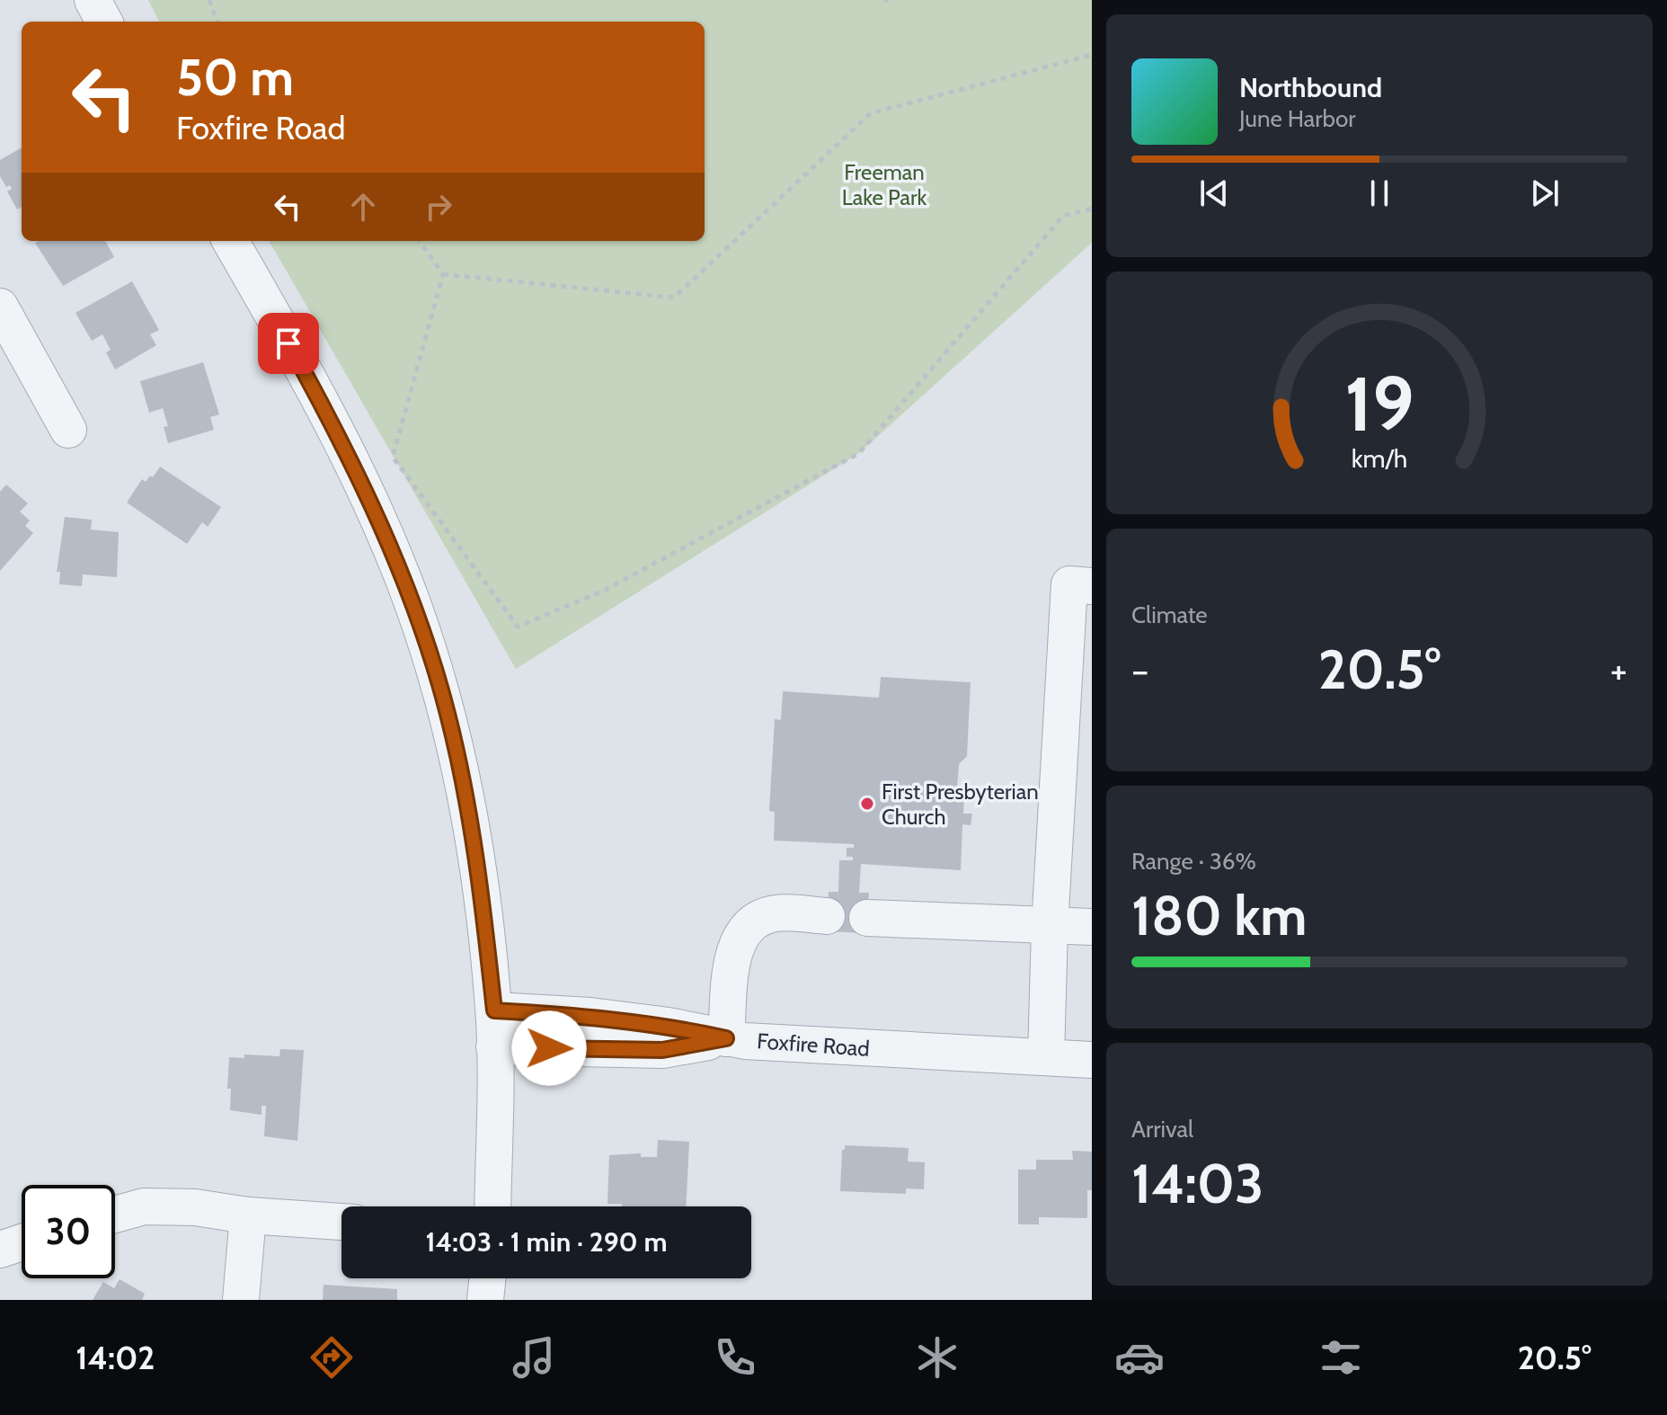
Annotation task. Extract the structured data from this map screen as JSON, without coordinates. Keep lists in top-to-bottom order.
{
  "streets": {
    "street": ["Foxfire Road"]
  },
  "parks": ["Freeman Lake Park"],
  "places": ["First Presbyterian Church"],
  "page": {
    "turn": ["50 m", "Foxfire Road"],
    "song": ["Northbound", "June Harbor"],
    "tile": [
      "Climate",
      ["Range · 36%", "180 km"],
      ["Arrival", "14:03"]
    ],
    "heat": ["−", "20.5°", "+"],
    "limit": "30",
    "trip": "14:03 · 1 min · 290 m",
    "tabs": ["14:02", "20.5°"],
    "gauge": ["19", "km/h"]
  }
}
